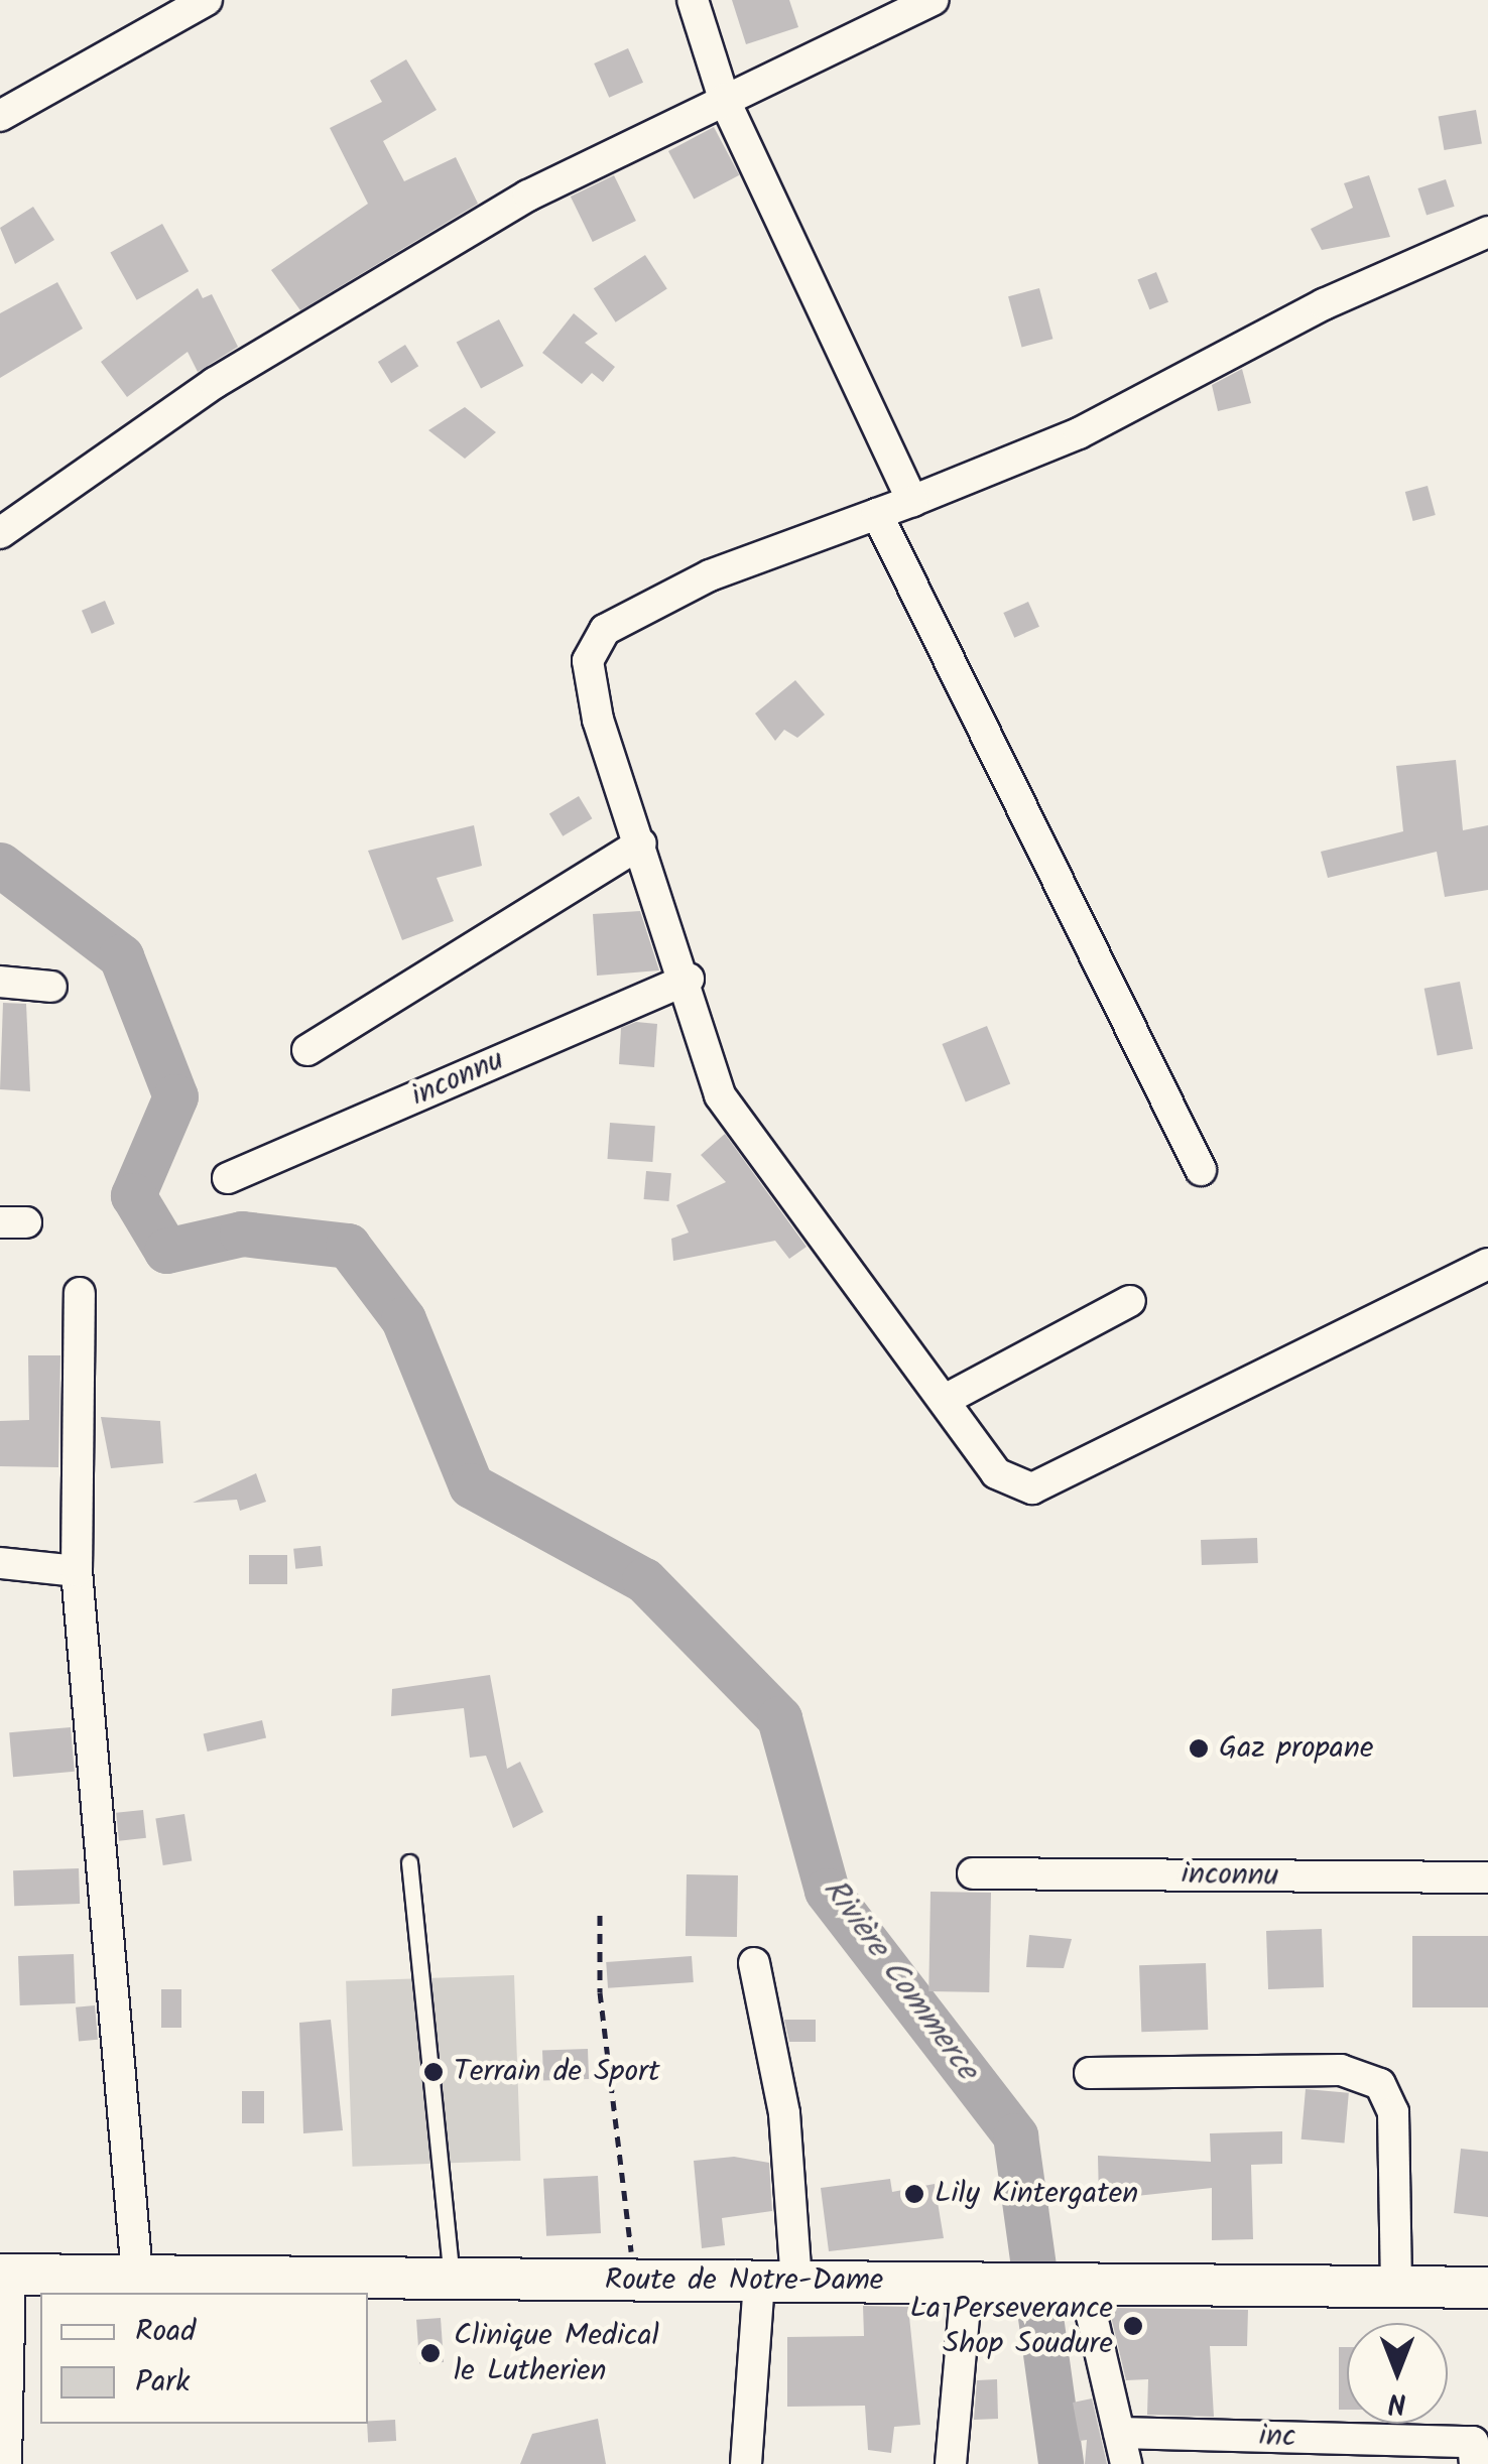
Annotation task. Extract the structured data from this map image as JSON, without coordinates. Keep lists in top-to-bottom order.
{
  "streets": {
    "street": ["inconnu", "Route de Notre-Dame", "inc"]
  },
  "water": ["Rivière Commerce"],
  "places": [
    "Gaz propane",
    "Terrain de Sport",
    "Lily Kintergaten",
    "La Perseverance Shop Soudure",
    "Clinique Medical le Lutherien"
  ],
  "legend": ["Road", "Park"],
  "north": "bottom"
}
